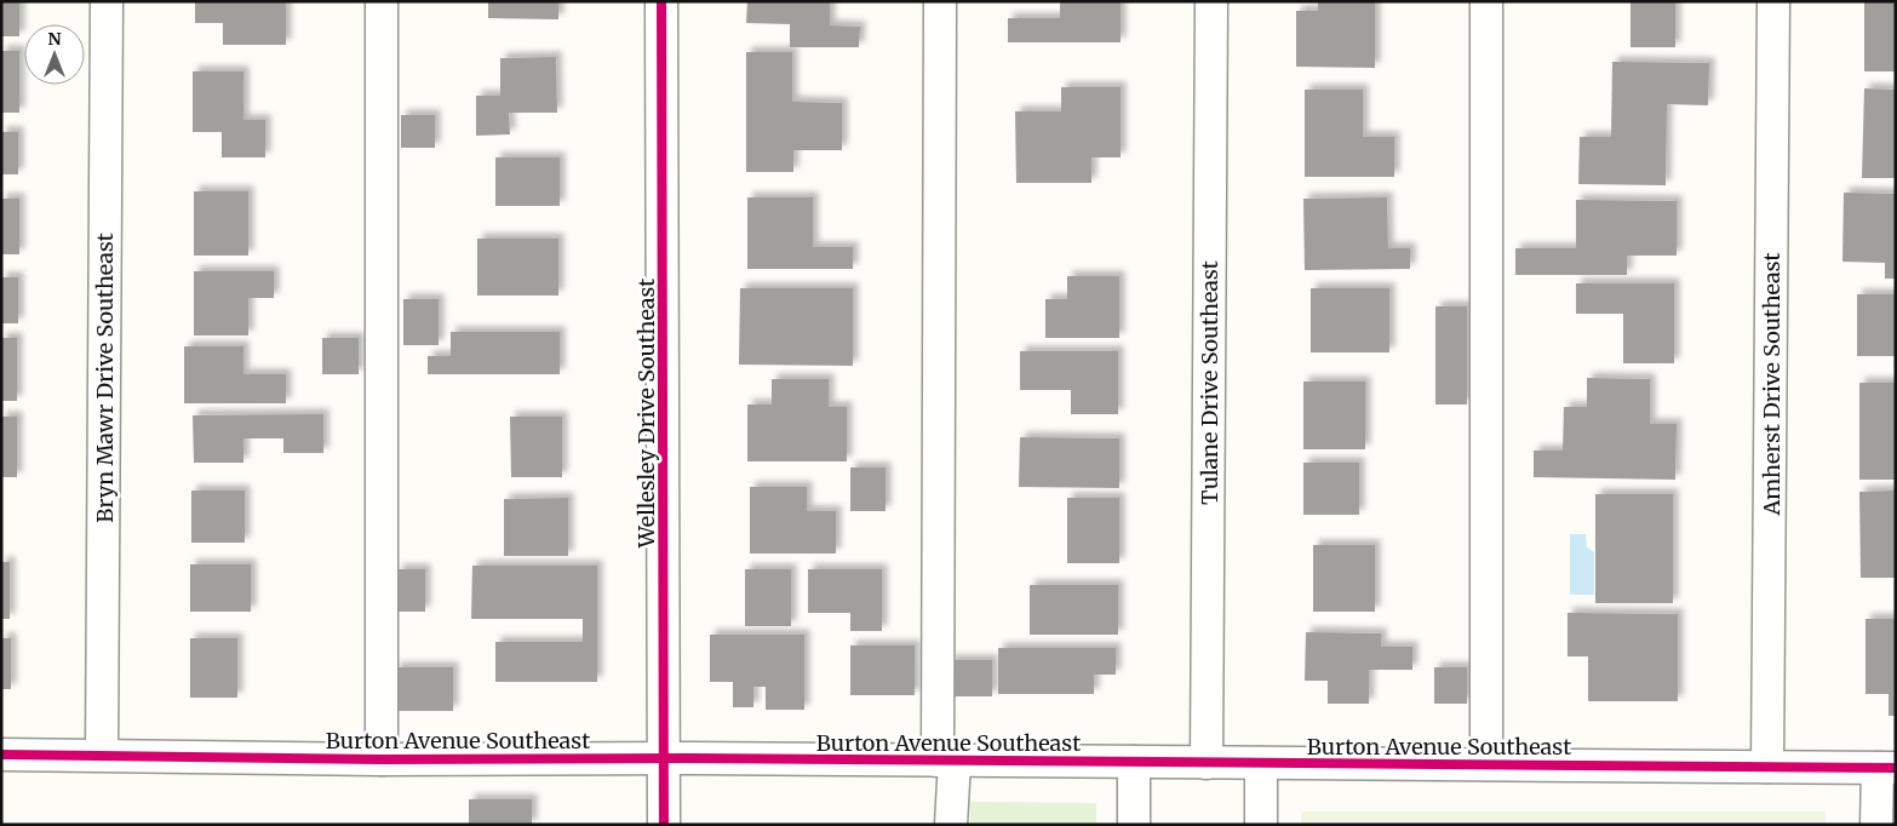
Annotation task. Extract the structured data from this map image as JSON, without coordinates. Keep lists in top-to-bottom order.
{
  "streets": {
    "street": [
      "Bryn Mawr Drive Southeast",
      "Tulane Drive Southeast",
      "Amherst Drive Southeast",
      "Wellesley Drive Southeast",
      "Burton Avenue Southeast"
    ]
  },
  "crossings": [
    ["Bryn Mawr Drive Southeast", "Burton Avenue Southeast"],
    ["Tulane Drive Southeast", "Burton Avenue Southeast"],
    ["Amherst Drive Southeast", "Burton Avenue Southeast"],
    ["Wellesley Drive Southeast", "Burton Avenue Southeast"]
  ],
  "north": "top"
}
